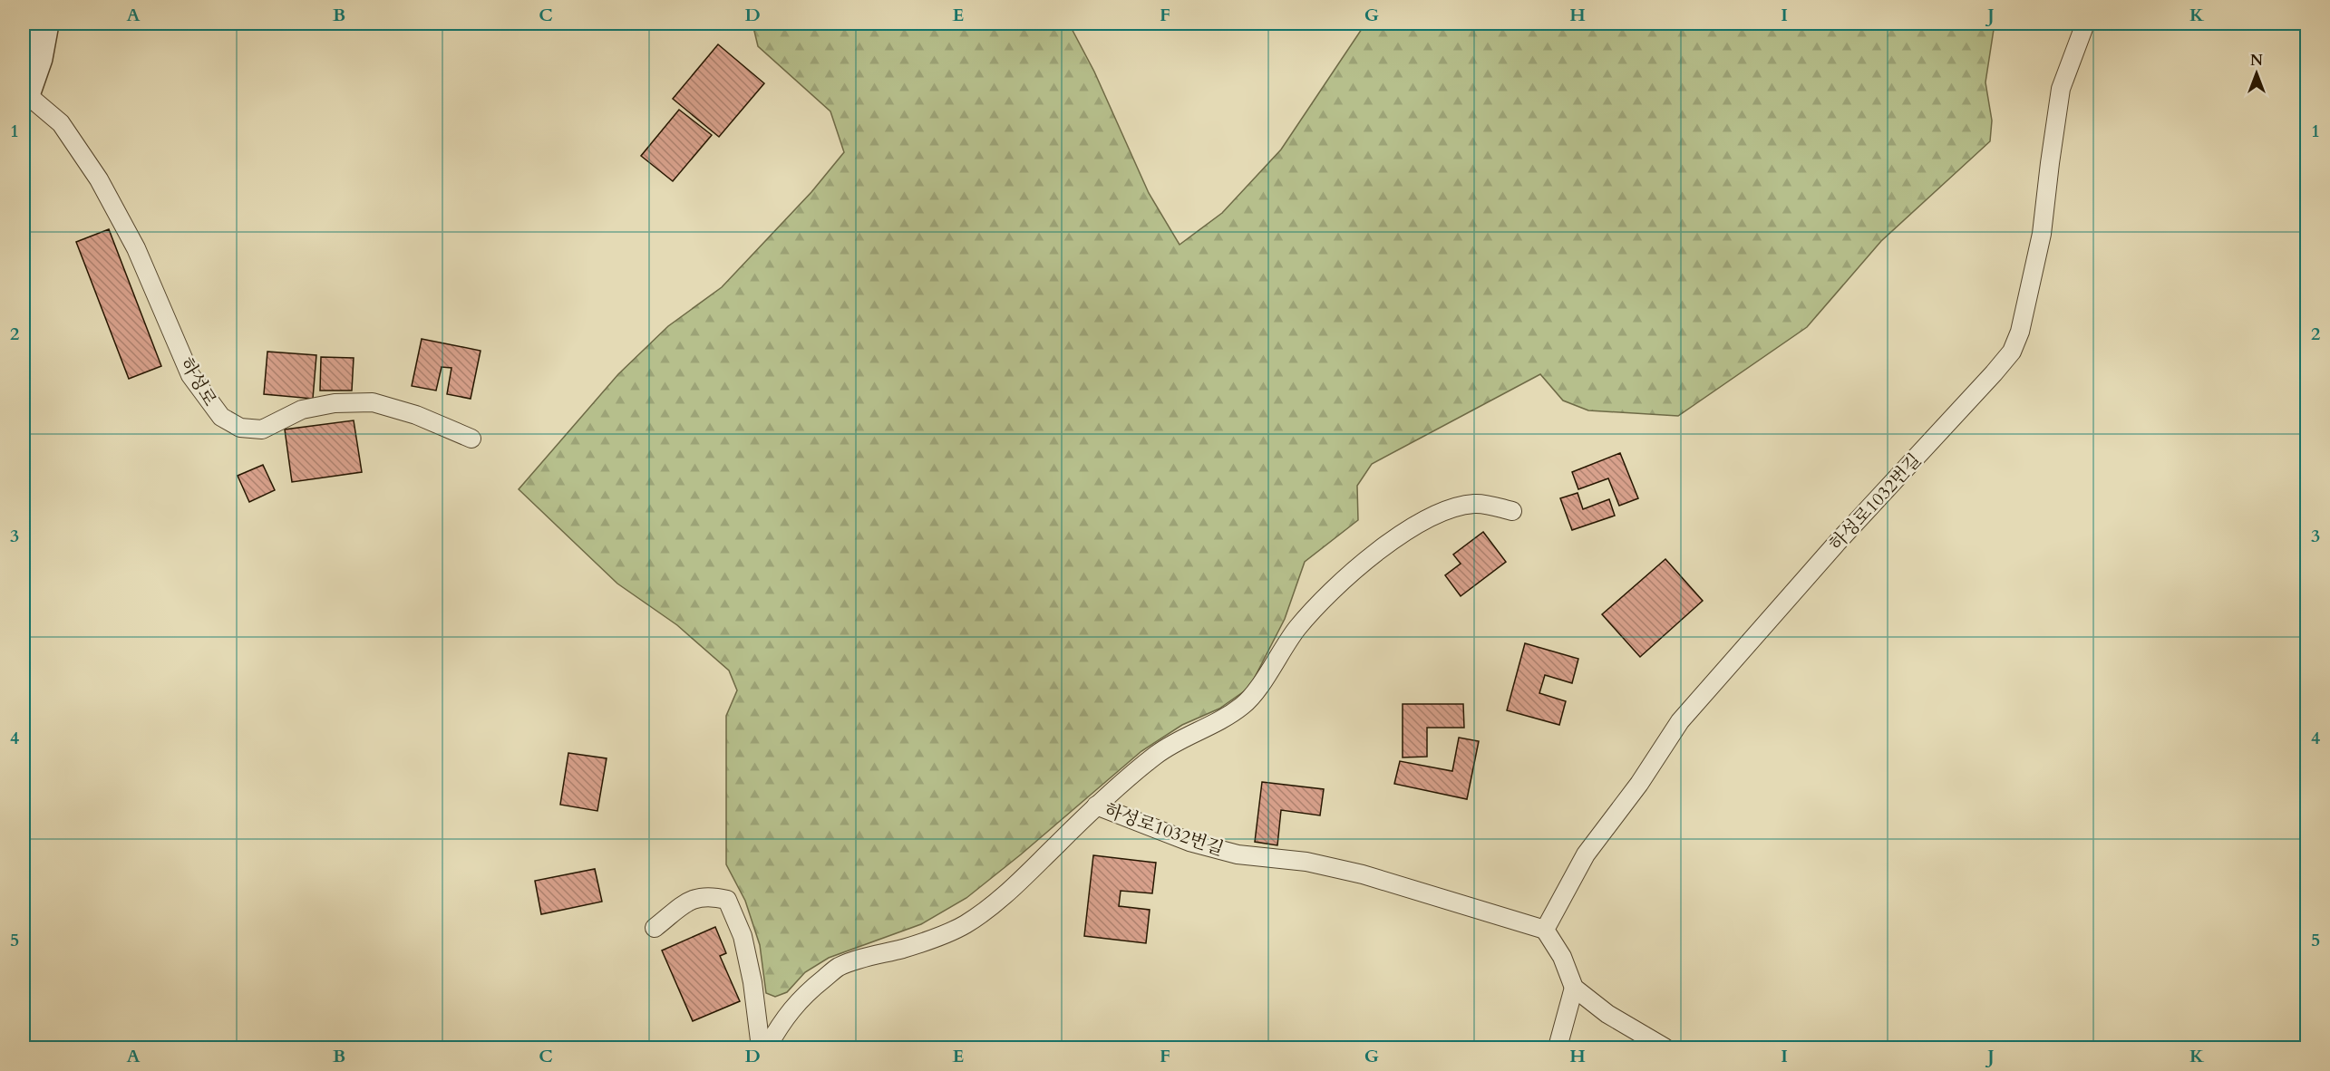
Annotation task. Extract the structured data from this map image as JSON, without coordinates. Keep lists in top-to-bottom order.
{
  "streets": {
    "street": ["하성로"],
    "lane": ["하성로1032번길"]
  },
  "north": "top",
  "grid": {
    "columns": [
      "A",
      "B",
      "C",
      "D",
      "E",
      "F",
      "G",
      "H",
      "I",
      "J",
      "K"
    ],
    "rows": [
      "1",
      "2",
      "3",
      "4",
      "5"
    ]
  }
}
